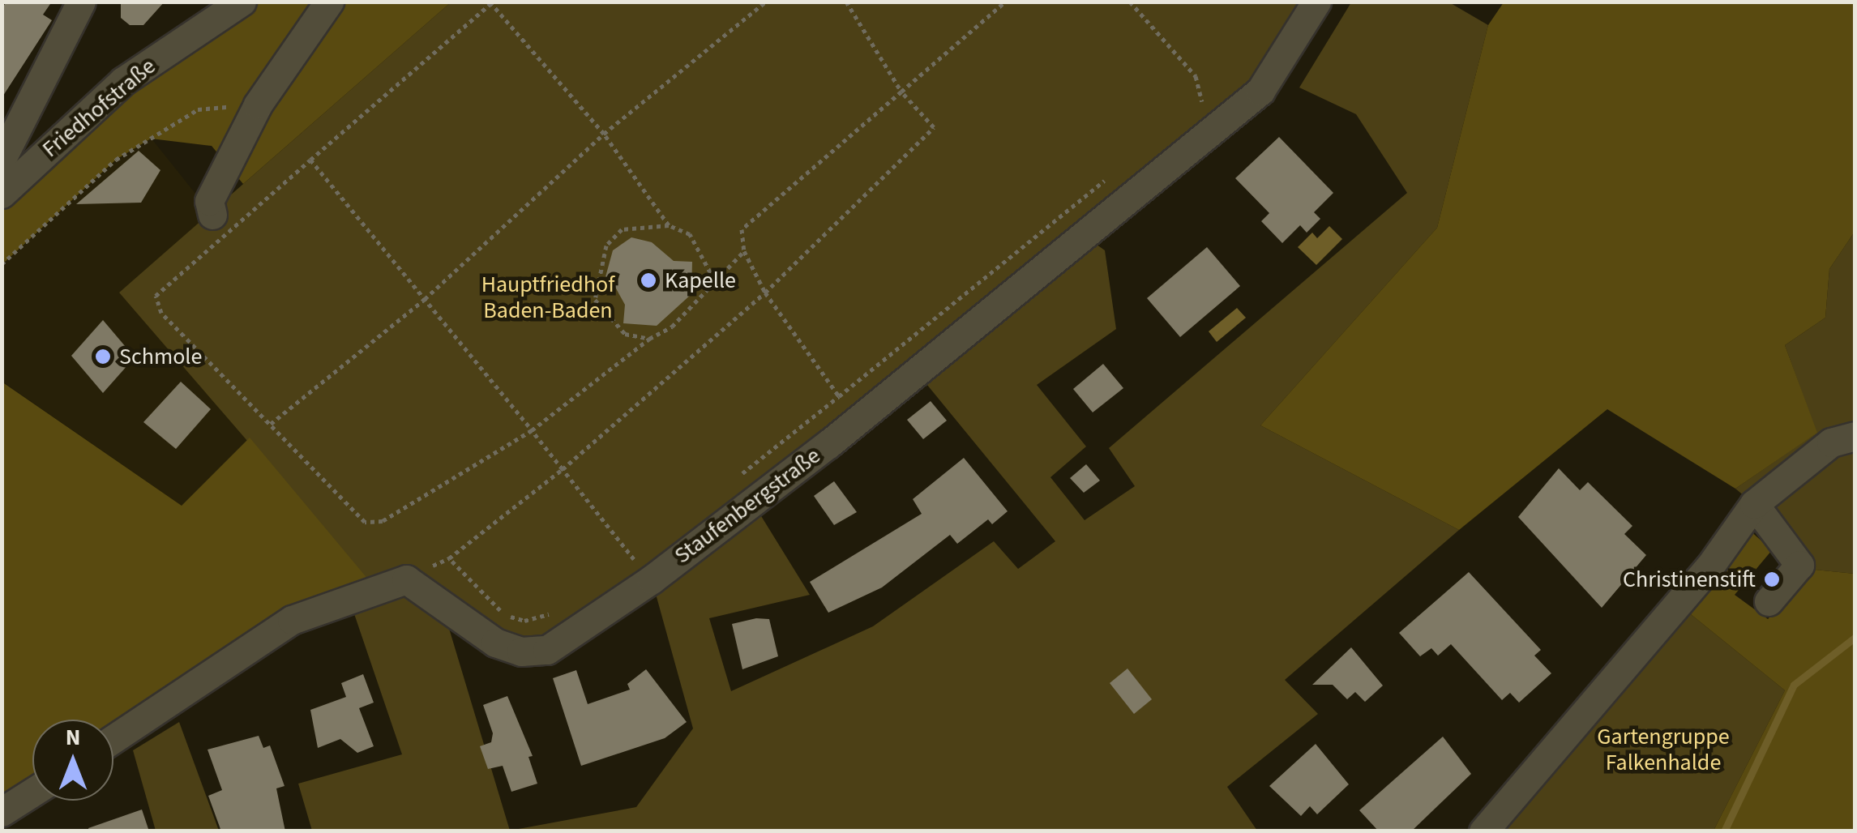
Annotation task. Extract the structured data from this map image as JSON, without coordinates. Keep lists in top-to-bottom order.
{
  "streets": {
    "street": ["Friedhofstraße", "Staufenbergstraße"]
  },
  "parks": ["Hauptfriedhof Baden-Baden", "Gartengruppe Falkenhalde"],
  "places": ["Kapelle", "Schmole", "Christinenstift"],
  "north": "top"
}
